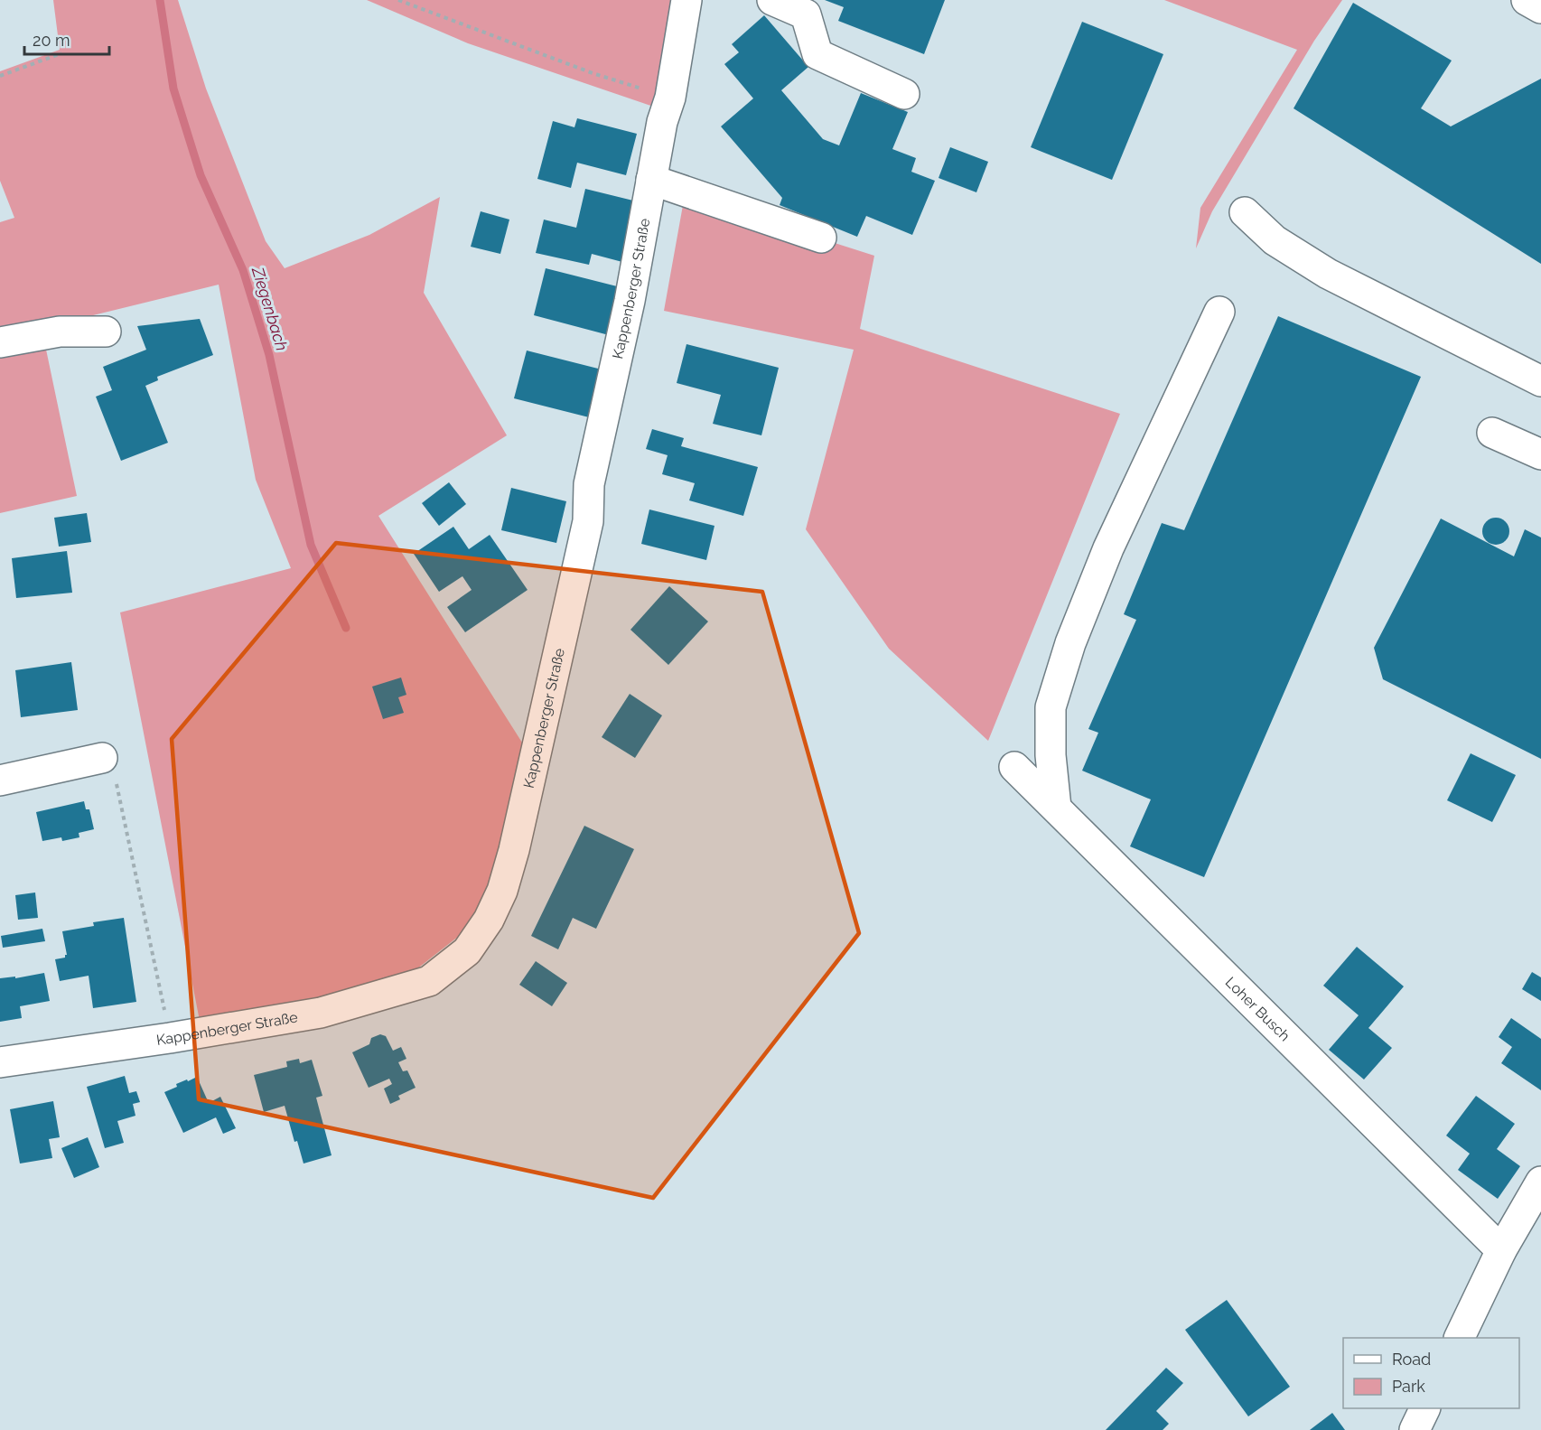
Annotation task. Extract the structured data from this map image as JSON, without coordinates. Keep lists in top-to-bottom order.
{
  "streets": {
    "street": ["Kappenberger Straße", "Loher Busch"]
  },
  "water": ["Ziegenbach"],
  "legend": ["Road", "Park"],
  "scale_bar": "20 m"
}
